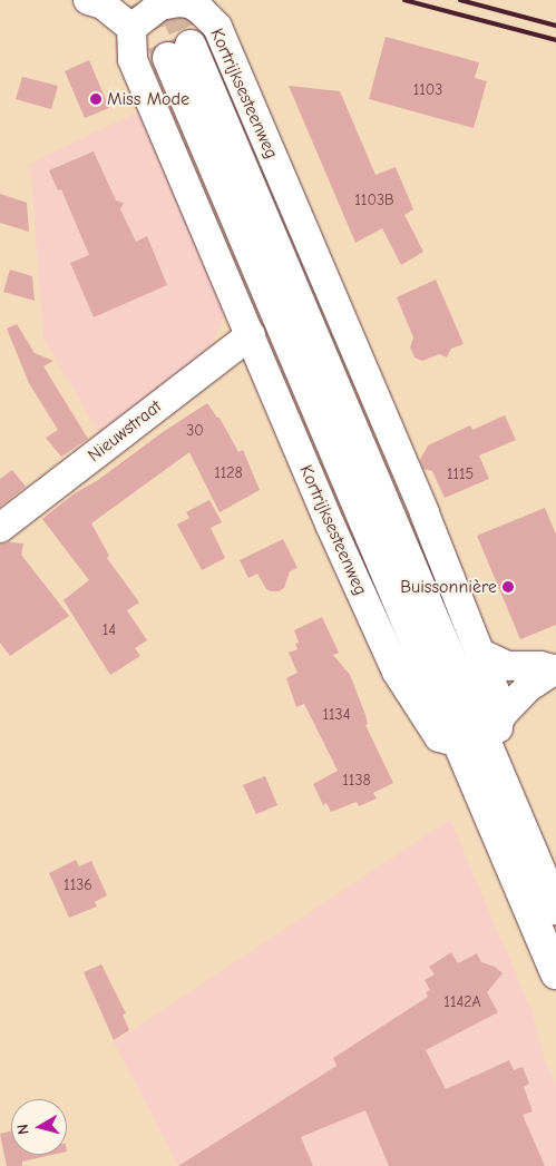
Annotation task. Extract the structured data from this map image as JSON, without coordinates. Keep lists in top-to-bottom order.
{
  "streets": {
    "main road": ["Kortrijksesteenweg"],
    "street": ["Nieuwstraat"]
  },
  "crossings": [
    ["Kortrijksesteenweg", "Nieuwstraat"]
  ],
  "places": ["Miss Mode", "Buissonnière"],
  "house_numbers": [
    "1103",
    "1103B",
    "30",
    "1128",
    "1115",
    "14",
    "1134",
    "1138",
    "1136",
    "1142A"
  ],
  "north": "left"
}
